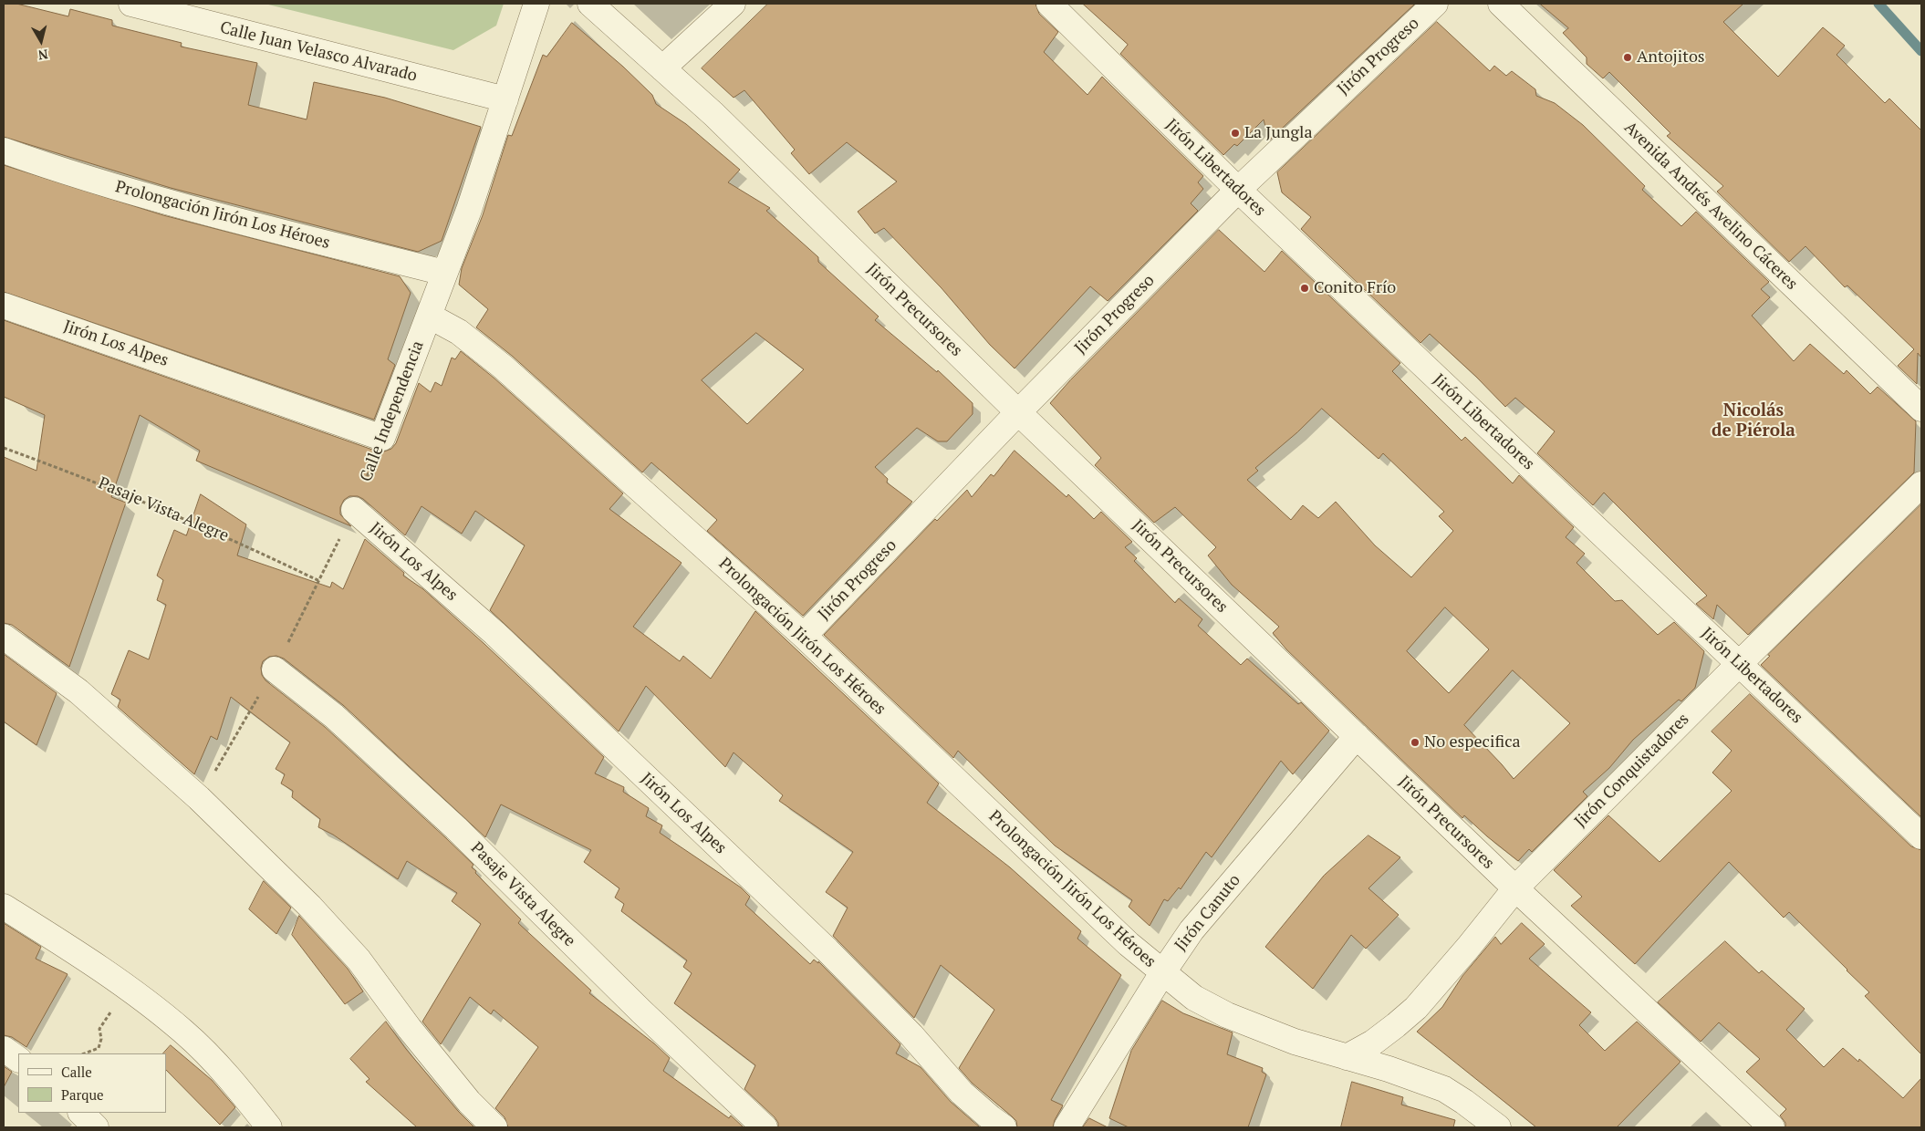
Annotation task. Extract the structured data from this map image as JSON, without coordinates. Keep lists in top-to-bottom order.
{
  "streets": {
    "street": [
      "Calle Juan Velasco Alvarado",
      "Jirón Progreso",
      "Jirón Libertadores",
      "Avenida Andrés Avelino Cáceres",
      "Prolongación Jirón Los Héroes",
      "Jirón Precursores",
      "Jirón Los Alpes",
      "Calle Independencia",
      "Pasaje Vista Alegre",
      "Jirón Conquistadores",
      "Jirón Canuto"
    ]
  },
  "crossings": [
    ["Calle Juan Velasco Alvarado", "Calle Independencia"],
    ["Jirón Progreso", "Jirón Libertadores"],
    ["Jirón Progreso", "Prolongación Jirón Los Héroes"],
    ["Jirón Progreso", "Jirón Precursores"],
    ["Jirón Libertadores", "Jirón Conquistadores"],
    ["Prolongación Jirón Los Héroes", "Calle Independencia"],
    ["Prolongación Jirón Los Héroes", "Jirón Conquistadores"],
    ["Prolongación Jirón Los Héroes", "Jirón Canuto"],
    ["Jirón Precursores", "Jirón Conquistadores"],
    ["Jirón Precursores", "Jirón Canuto"],
    ["Jirón Los Alpes", "Calle Independencia"],
    ["Calle Independencia", "Pasaje Vista Alegre"]
  ],
  "districts": ["Nicolás de Piérola"],
  "places": [
    "Antojitos",
    "La Jungla",
    "Conito Frío",
    "No especifica"
  ],
  "legend": ["Calle", "Parque"],
  "north": "bottom"
}
